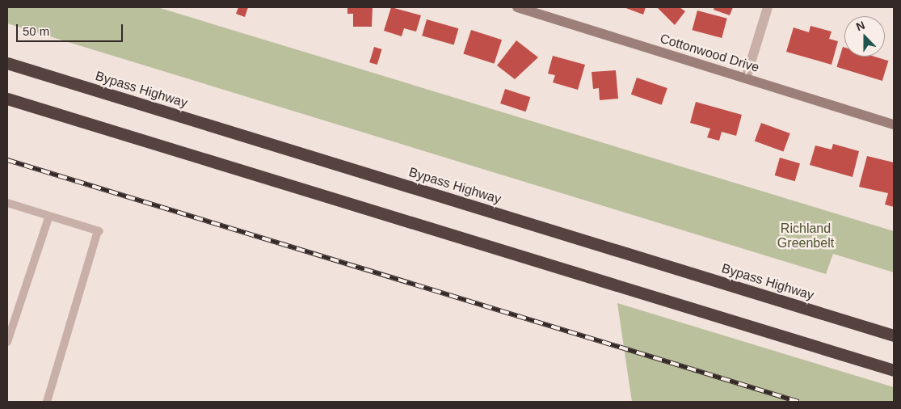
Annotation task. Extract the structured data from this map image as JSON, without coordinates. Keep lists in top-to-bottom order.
{
  "streets": {
    "highway": ["Bypass Highway"],
    "street": ["Cottonwood Drive"]
  },
  "parks": ["Richland Greenbelt"],
  "scale_bar": "50 m",
  "north": "top"
}
